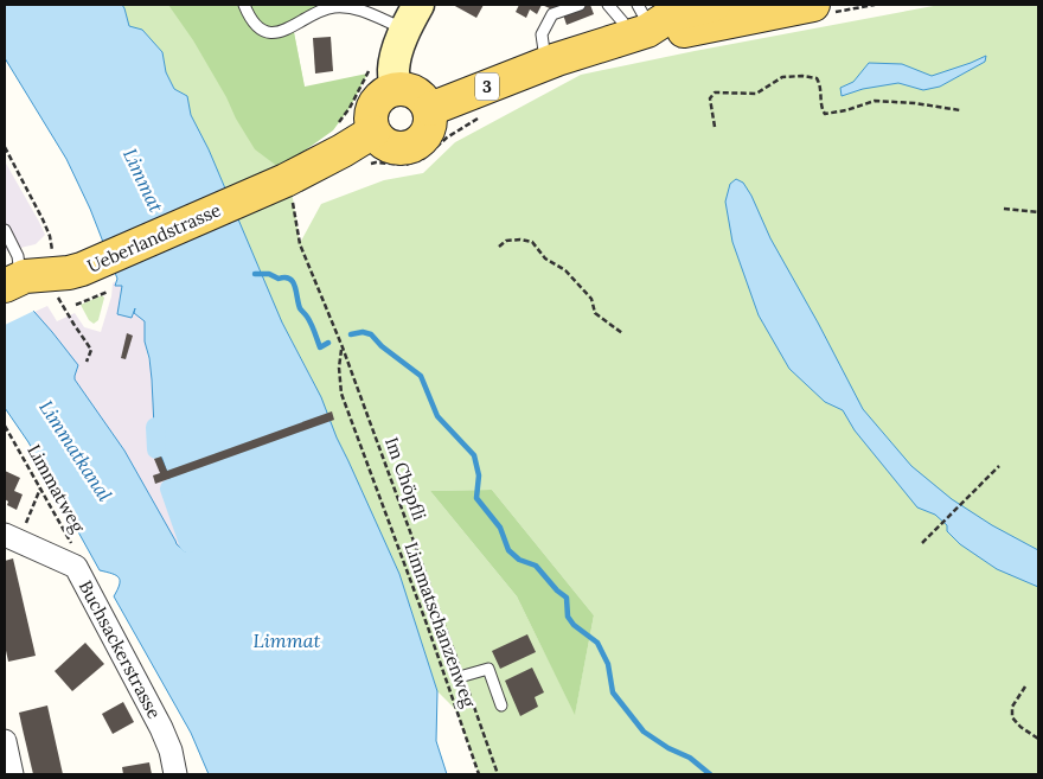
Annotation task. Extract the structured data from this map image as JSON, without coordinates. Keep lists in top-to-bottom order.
{
  "streets": {
    "main road": ["3", "Ueberlandstrasse"],
    "street": ["Buchsackerstrasse"],
    "path": ["Im Chöpfli", "Limmatweg", "Limmatschanzenweg"]
  },
  "crossings": [
    ["3", "Ueberlandstrasse"],
    ["Ueberlandstrasse", "Im Chöpfli"],
    ["Im Chöpfli", "Limmatschanzenweg"],
    ["Limmatweg", "Buchsackerstrasse"]
  ],
  "water": ["Limmat", "Limmatkanal"]
}
